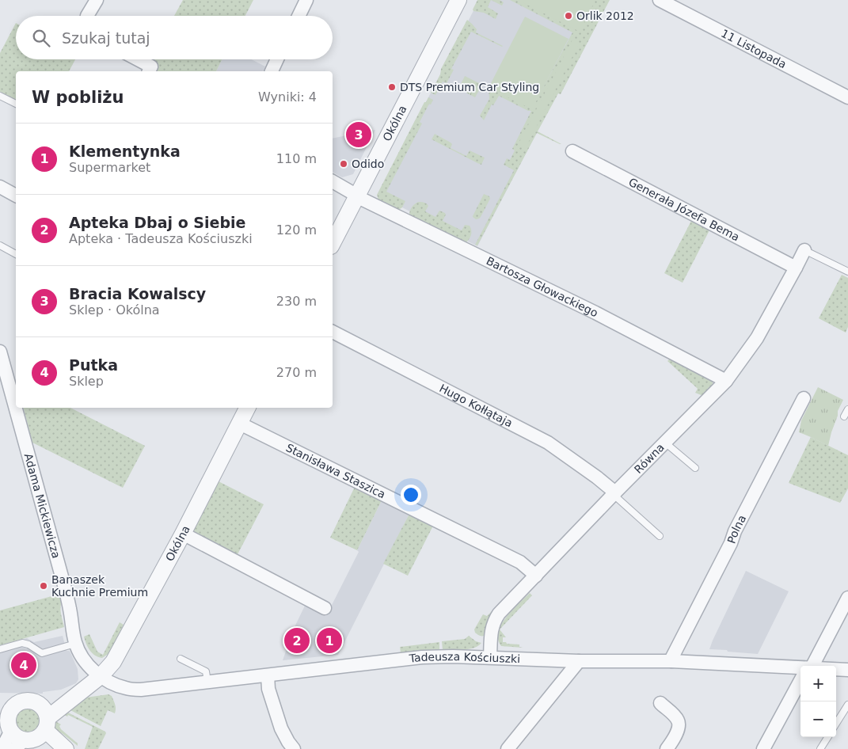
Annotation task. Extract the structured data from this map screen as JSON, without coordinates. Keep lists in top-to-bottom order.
{
  "streets": {
    "street": [
      "11 Listopada",
      "Okólna",
      "Generała Józefa Bema",
      "Bartosza Głowackiego",
      "Hugo Kołłątaja",
      "Równa",
      "Stanisława Staszica",
      "Adama Mickiewicza",
      "Polna",
      "Tadeusza Kościuszki"
    ]
  },
  "crossings": [
    ["Okólna", "Bartosza Głowackiego"],
    ["Okólna", "Stanisława Staszica"],
    ["Okólna", "Adama Mickiewicza"],
    ["Okólna", "Tadeusza Kościuszki"],
    ["Generała Józefa Bema", "Równa"],
    ["Bartosza Głowackiego", "Równa"],
    ["Hugo Kołłątaja", "Równa"],
    ["Równa", "Stanisława Staszica"],
    ["Równa", "Tadeusza Kościuszki"],
    ["Adama Mickiewicza", "Tadeusza Kościuszki"],
    ["Polna", "Tadeusza Kościuszki"]
  ],
  "places": [
    "Orlik 2012",
    "DTS Premium Car Styling",
    "Odido",
    "Banaszek Kuchnie Premium"
  ],
  "page": {
    "search": "Szukaj tutaj",
    "heading": ["W pobliżu", "Wyniki: 4"],
    "pins": [
      "3",
      "1",
      "2",
      "4"
    ],
    "list": [
      {
        "mark": "1",
        "name": "Klementynka",
        "note": "Supermarket",
        "value": "110 m"
      },
      {
        "mark": "2",
        "name": "Apteka Dbaj o Siebie",
        "note": "Apteka · Tadeusza Kościuszki",
        "value": "120 m"
      },
      {
        "mark": "3",
        "name": "Bracia Kowalscy",
        "note": "Sklep · Okólna",
        "value": "230 m"
      },
      {
        "mark": "4",
        "name": "Putka",
        "note": "Sklep",
        "value": "270 m"
      }
    ],
    "map_buttons": ["+", "−"]
  }
}
